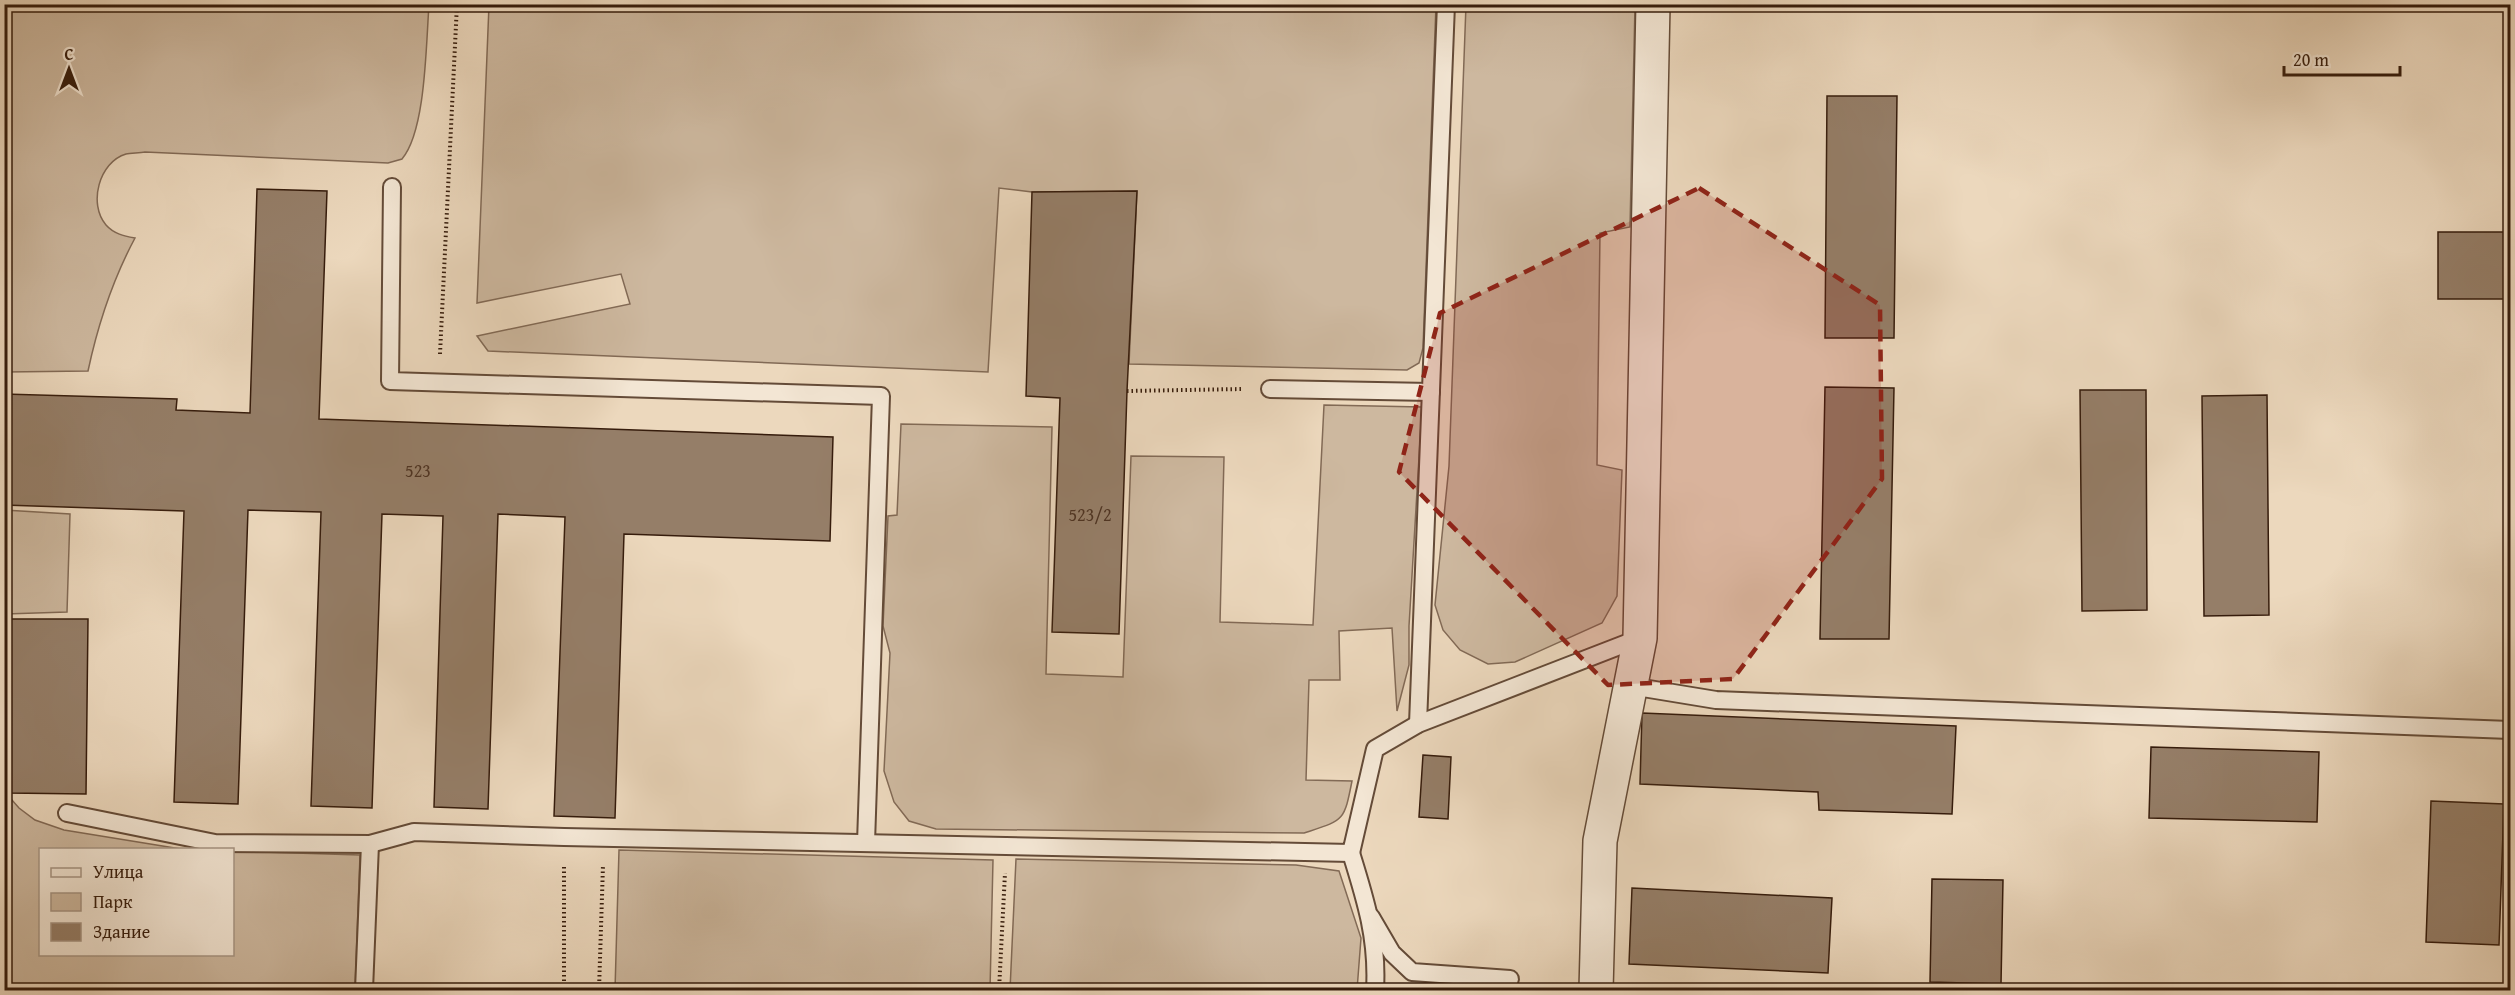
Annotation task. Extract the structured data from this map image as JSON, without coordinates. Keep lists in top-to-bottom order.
{
  "house_numbers": ["523", "523/2"],
  "legend": ["Улица", "Парк", "Здание"],
  "scale_bar": "20 m",
  "north": "top"
}
